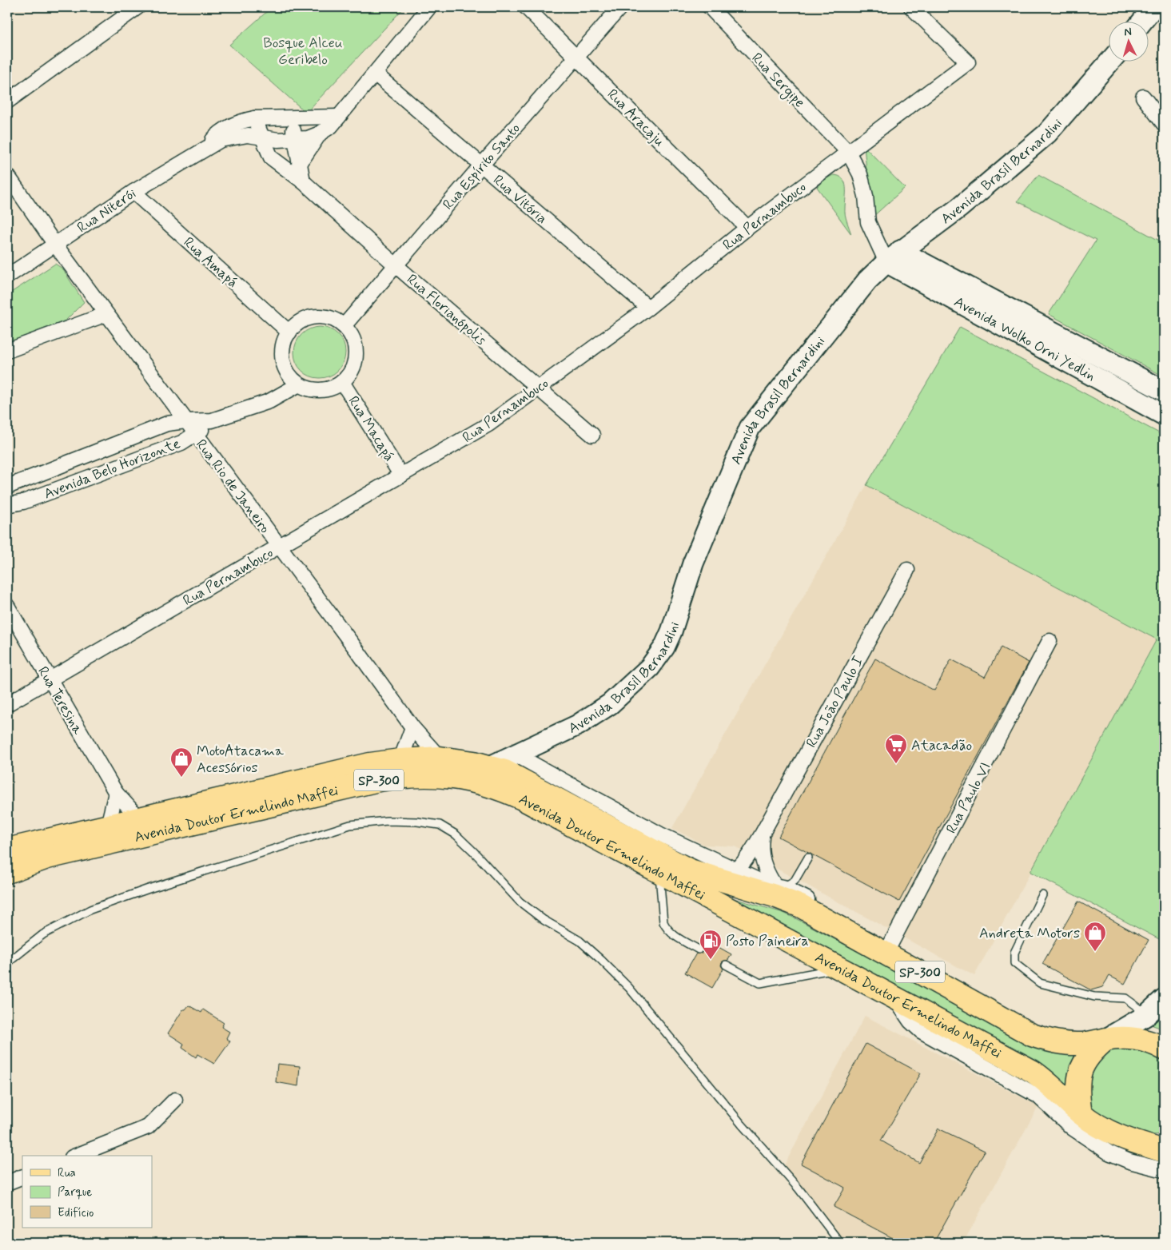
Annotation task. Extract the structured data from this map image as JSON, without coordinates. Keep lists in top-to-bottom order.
{
  "streets": {
    "main road": ["SP-300", "Avenida Doutor Ermelindo Maffei"],
    "street": [
      "Rua Sergipe",
      "Rua Aracaju",
      "Rua Espírito Santo",
      "Avenida Brasil Bernardini",
      "Rua Vitória",
      "Rua Niterói",
      "Rua Pernambuco",
      "Rua Amapá",
      "Rua Florianópolis",
      "Avenida Wolko Orni Yedlin",
      "Rua Macapá",
      "Avenida Belo Horizonte",
      "Rua Rio de Janeiro",
      "Rua Teresina",
      "Rua João Paulo I",
      "Rua Paulo VI"
    ]
  },
  "crossings": [
    ["Rua Sergipe", "Avenida Brasil Bernardini"],
    ["Rua Sergipe", "Rua Pernambuco"],
    ["Rua Sergipe", "Avenida Wolko Orni Yedlin"],
    ["Rua Aracaju", "Rua Espírito Santo"],
    ["Rua Aracaju", "Rua Pernambuco"],
    ["Rua Espírito Santo", "Rua Vitória"],
    ["Rua Espírito Santo", "Rua Amapá"],
    ["Rua Espírito Santo", "Rua Florianópolis"],
    ["Rua Espírito Santo", "Rua Macapá"],
    ["Rua Espírito Santo", "Avenida Belo Horizonte"],
    ["Avenida Brasil Bernardini", "Avenida Wolko Orni Yedlin"],
    ["Avenida Brasil Bernardini", "Avenida Doutor Ermelindo Maffei"],
    ["Rua Vitória", "Rua Pernambuco"],
    ["Rua Niterói", "Rua Amapá"],
    ["Rua Niterói", "Rua Florianópolis"],
    ["Rua Niterói", "Rua Rio de Janeiro"],
    ["Rua Pernambuco", "Rua Florianópolis"],
    ["Rua Pernambuco", "Rua Macapá"],
    ["Rua Pernambuco", "Rua Rio de Janeiro"],
    ["Rua Pernambuco", "Rua Teresina"],
    ["Rua Amapá", "Rua Macapá"],
    ["Rua Amapá", "Avenida Belo Horizonte"],
    ["Rua Macapá", "Avenida Belo Horizonte"],
    ["Avenida Belo Horizonte", "Rua Rio de Janeiro"],
    ["Rua Rio de Janeiro", "Avenida Doutor Ermelindo Maffei"],
    ["Rua Teresina", "Avenida Doutor Ermelindo Maffei"],
    ["Rua João Paulo I", "Avenida Doutor Ermelindo Maffei"],
    ["Rua Paulo VI", "Avenida Doutor Ermelindo Maffei"]
  ],
  "parks": ["Bosque Alceu Geribelo"],
  "places": {
    "supermarket": ["Atacadão"],
    "shop": ["MotoAtacama Acessórios", "Andreta Motors"],
    "fuel station": ["Posto Paineira"]
  },
  "legend": ["Rua", "Parque", "Edifício"],
  "north": "top"
}
